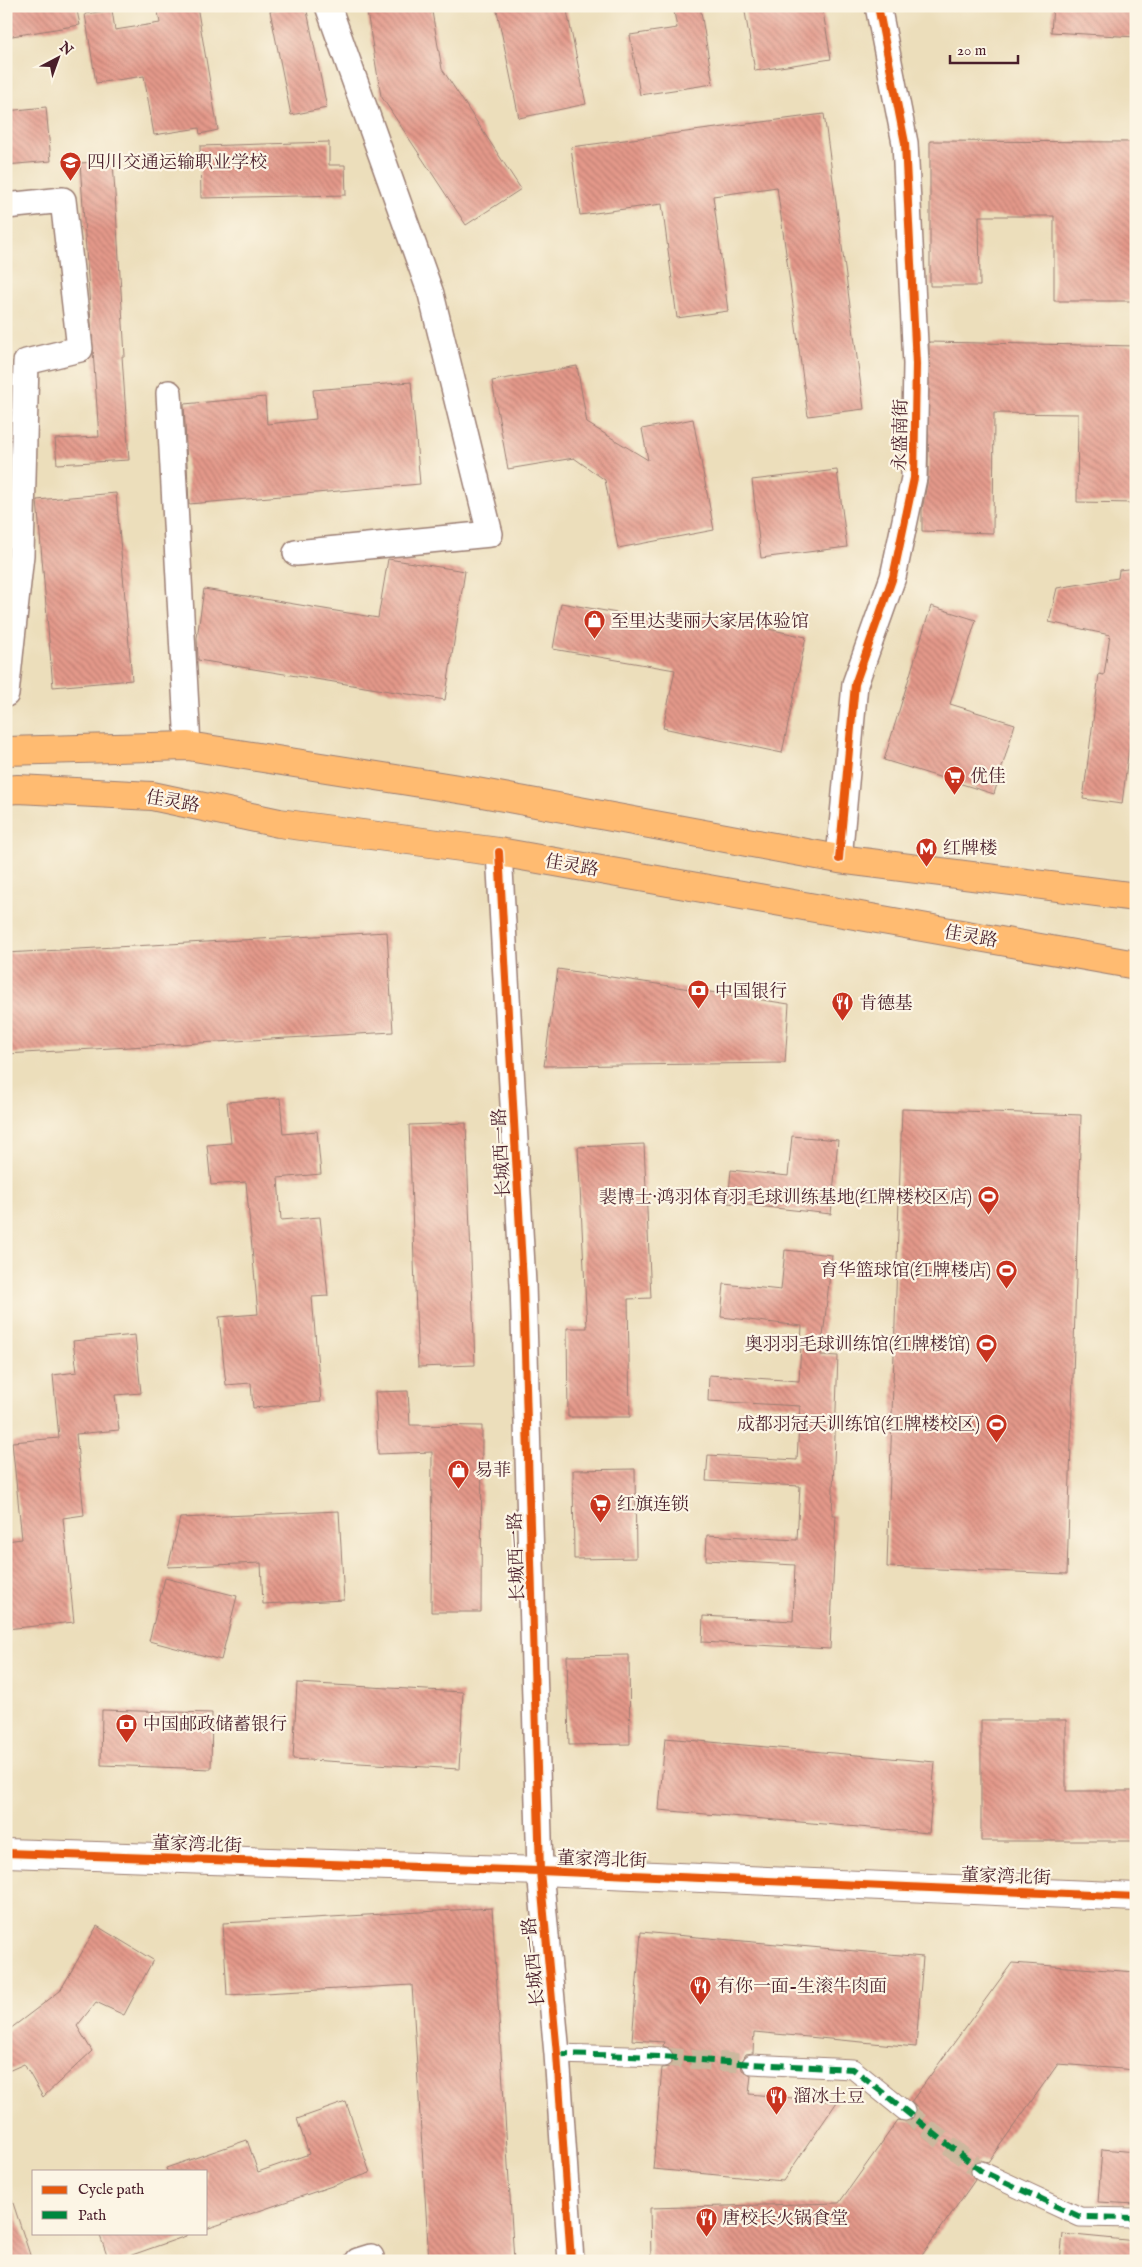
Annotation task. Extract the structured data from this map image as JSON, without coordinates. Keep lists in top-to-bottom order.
{
  "streets": {
    "main road": ["佳灵路"],
    "street": ["永盛南街", "长城西一路", "董家湾北街"]
  },
  "crossings": [
    ["佳灵路", "长城西一路"],
    ["长城西一路", "董家湾北街"]
  ],
  "places": {
    "school or university": ["四川交通运输职业学校"],
    "shop": ["至里达斐丽大家居体验馆", "易菲"],
    "supermarket": ["优佳", "红旗连锁"],
    "metro station": ["红牌楼"],
    "bank": ["中国银行", "中国邮政储蓄银行"],
    "restaurant": [
      "肯德基",
      "有你一面-生滚牛肉面",
      "溜冰土豆",
      "唐校长火锅食堂"
    ],
    "sports": [
      "裴博士·鸿羽体育羽毛球训练基地(红牌楼校区店)",
      "育华篮球馆(红牌楼店)",
      "奥羽羽毛球训练馆(红牌楼馆)",
      "成都羽冠天训练馆(红牌楼校区)"
    ]
  },
  "legend": ["Cycle path", "Path"],
  "scale_bar": "20 m",
  "north": "top right"
}
